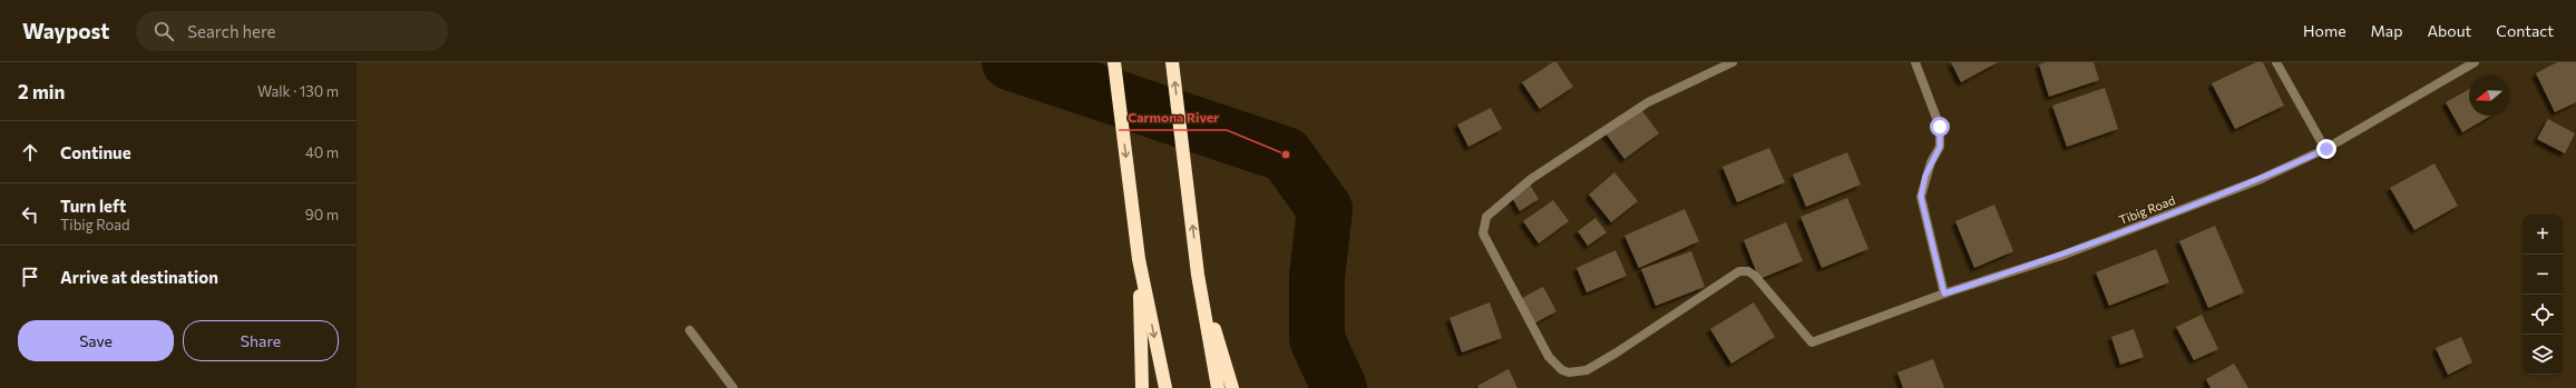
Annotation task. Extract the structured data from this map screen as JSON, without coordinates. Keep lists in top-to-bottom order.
{
  "streets": {
    "street": ["Tibig Road"]
  },
  "places": ["Carmona River"],
  "north": "left",
  "page": {
    "header": "Waypost",
    "search": "Search here",
    "nav": [
      "Home",
      "Map",
      "About",
      "Contact"
    ],
    "heading": ["2 min", "Walk · 130 m"],
    "list": [
      ["Continue", "40 m"],
      ["Turn left", "Tibig Road", "90 m"],
      "Arrive at destination"
    ],
    "map_buttons": ["+", "−"],
    "buttons": ["Save", "Share"]
  }
}
